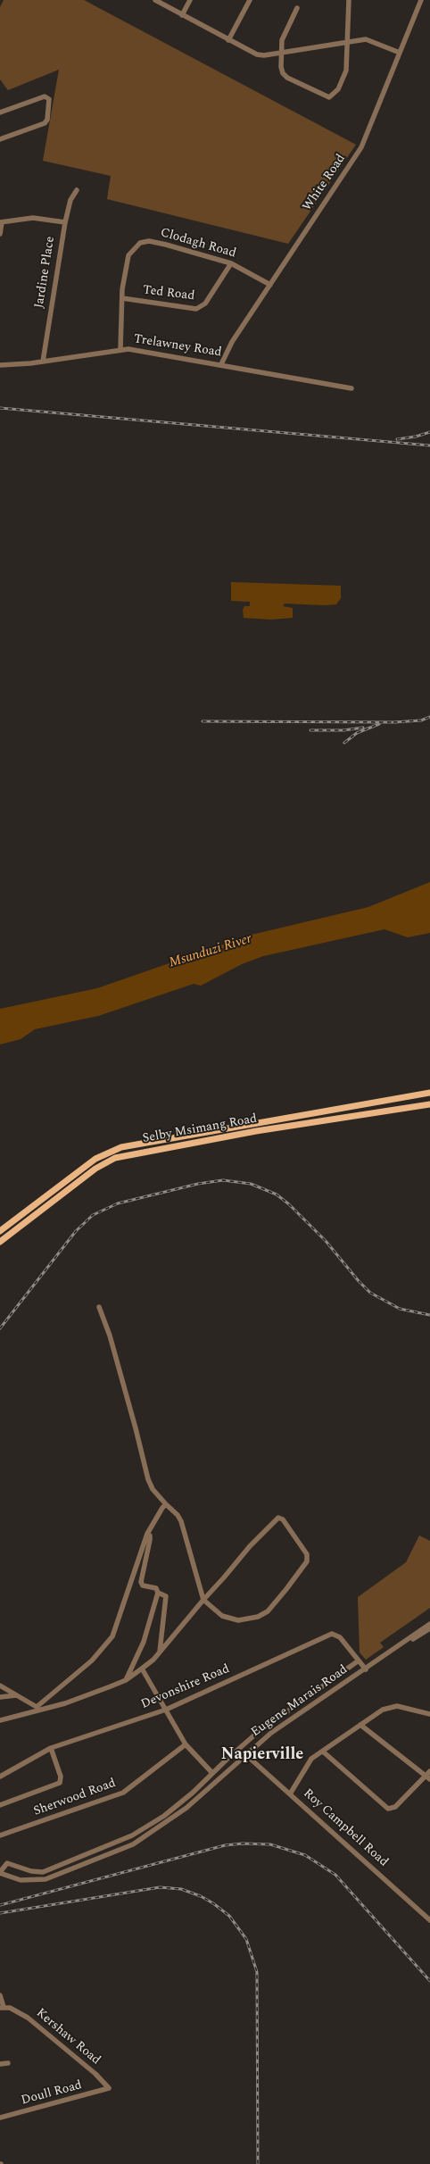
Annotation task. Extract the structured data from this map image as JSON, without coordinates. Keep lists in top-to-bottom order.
{
  "streets": {
    "main road": ["Selby Msimang Road"],
    "street": [
      "White Road",
      "Clodagh Road",
      "Jardine Place",
      "Ted Road",
      "Trelawney Road",
      "Devonshire Road",
      "Eugene Marais Road",
      "Sherwood Road",
      "Roy Campbell Road",
      "Kershaw Road",
      "Doull Road"
    ]
  },
  "crossings": [
    ["White Road", "Clodagh Road"],
    ["White Road", "Trelawney Road"],
    ["Clodagh Road", "Ted Road"],
    ["Clodagh Road", "Trelawney Road"],
    ["Jardine Place", "Trelawney Road"],
    ["Devonshire Road", "Eugene Marais Road"],
    ["Eugene Marais Road", "Roy Campbell Road"],
    ["Kershaw Road", "Doull Road"]
  ],
  "districts": ["Napierville"],
  "water": ["Msunduzi River"]
}
